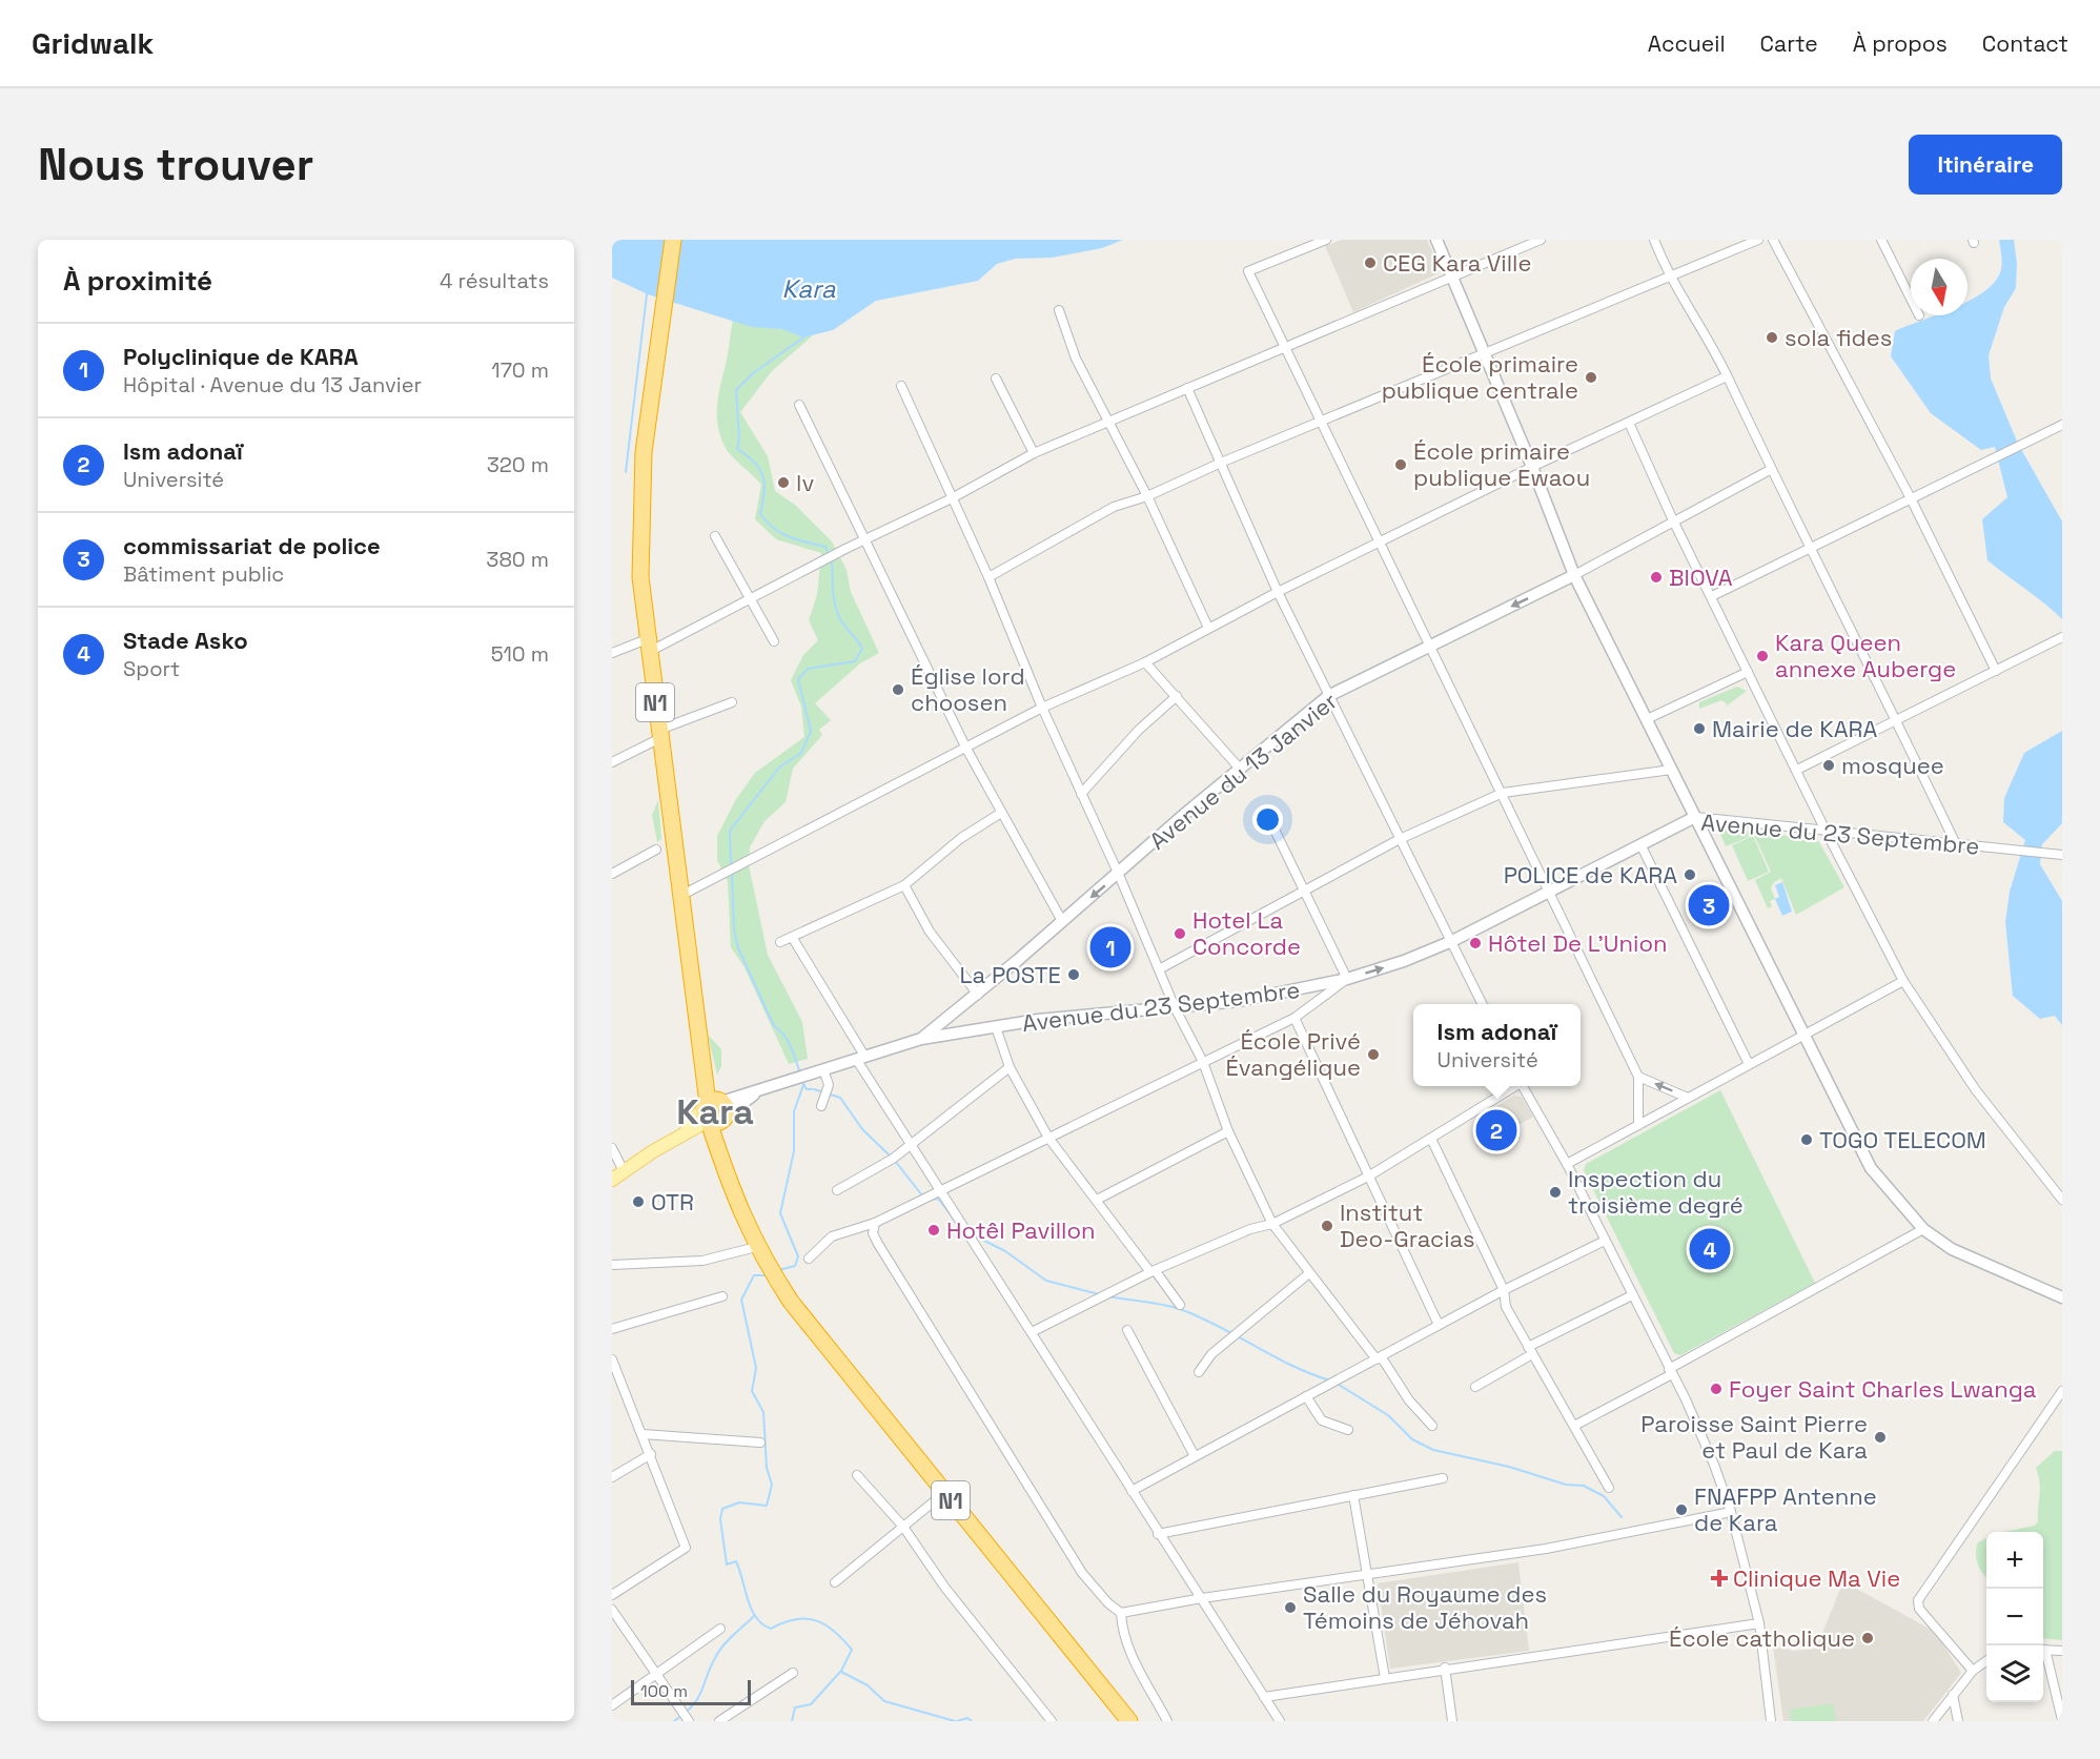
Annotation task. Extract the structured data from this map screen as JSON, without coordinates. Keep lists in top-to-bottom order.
{
  "streets": {
    "highway": ["N1"],
    "main road": ["Avenue du 13 Janvier", "Avenue du 23 Septembre"]
  },
  "crossings": [
    ["N1", "Avenue du 23 Septembre"],
    ["Avenue du 13 Janvier", "Avenue du 23 Septembre"]
  ],
  "districts": ["Kara"],
  "water": ["Kara"],
  "places": {
    "other": [
      "CEG Kara Ville",
      "sola fides",
      "École primaire publique centrale",
      "École primaire publique Ewaou",
      "lv",
      "BIOVA",
      "Kara Queen annexe Auberge",
      "Église lord choosen",
      "Mairie de KARA",
      "mosquee",
      "POLICE de KARA",
      "Hotel La Concorde",
      "Hôtel De L'Union",
      "La POSTE",
      "École Privé Évangélique",
      "TOGO TELECOM",
      "Inspection du troisième degré",
      "OTR",
      "Institut Deo-Gracias",
      "Hotêl Pavillon",
      "Foyer Saint Charles Lwanga",
      "Paroisse Saint Pierre et Paul de Kara",
      "FNAFPP Antenne de Kara",
      "Salle du Royaume des Témoins de Jéhovah",
      "École catholique"
    ],
    "health": ["Clinique Ma Vie"]
  },
  "scale_bar": "100 m",
  "north": "bottom",
  "page": {
    "header": "Gridwalk",
    "nav": [
      "Accueil",
      "Carte",
      "À propos",
      "Contact"
    ],
    "buttons": "Itinéraire",
    "title": "Nous trouver",
    "heading": ["À proximité", "4 résultats"],
    "list": [
      {
        "mark": "1",
        "name": "Polyclinique de KARA",
        "note": "Hôpital · Avenue du 13 Janvier",
        "value": "170 m"
      },
      {
        "mark": "2",
        "name": "Ism adonaï",
        "note": "Université",
        "value": "320 m"
      },
      {
        "mark": "3",
        "name": "commissariat de police",
        "note": "Bâtiment public",
        "value": "380 m"
      },
      {
        "mark": "4",
        "name": "Stade Asko",
        "note": "Sport",
        "value": "510 m"
      }
    ],
    "pins": [
      "3",
      "1",
      "2",
      "4"
    ],
    "popup": ["Ism adonaï", "Université"],
    "map_buttons": ["+", "−"],
    "scale": "100 m"
  }
}
